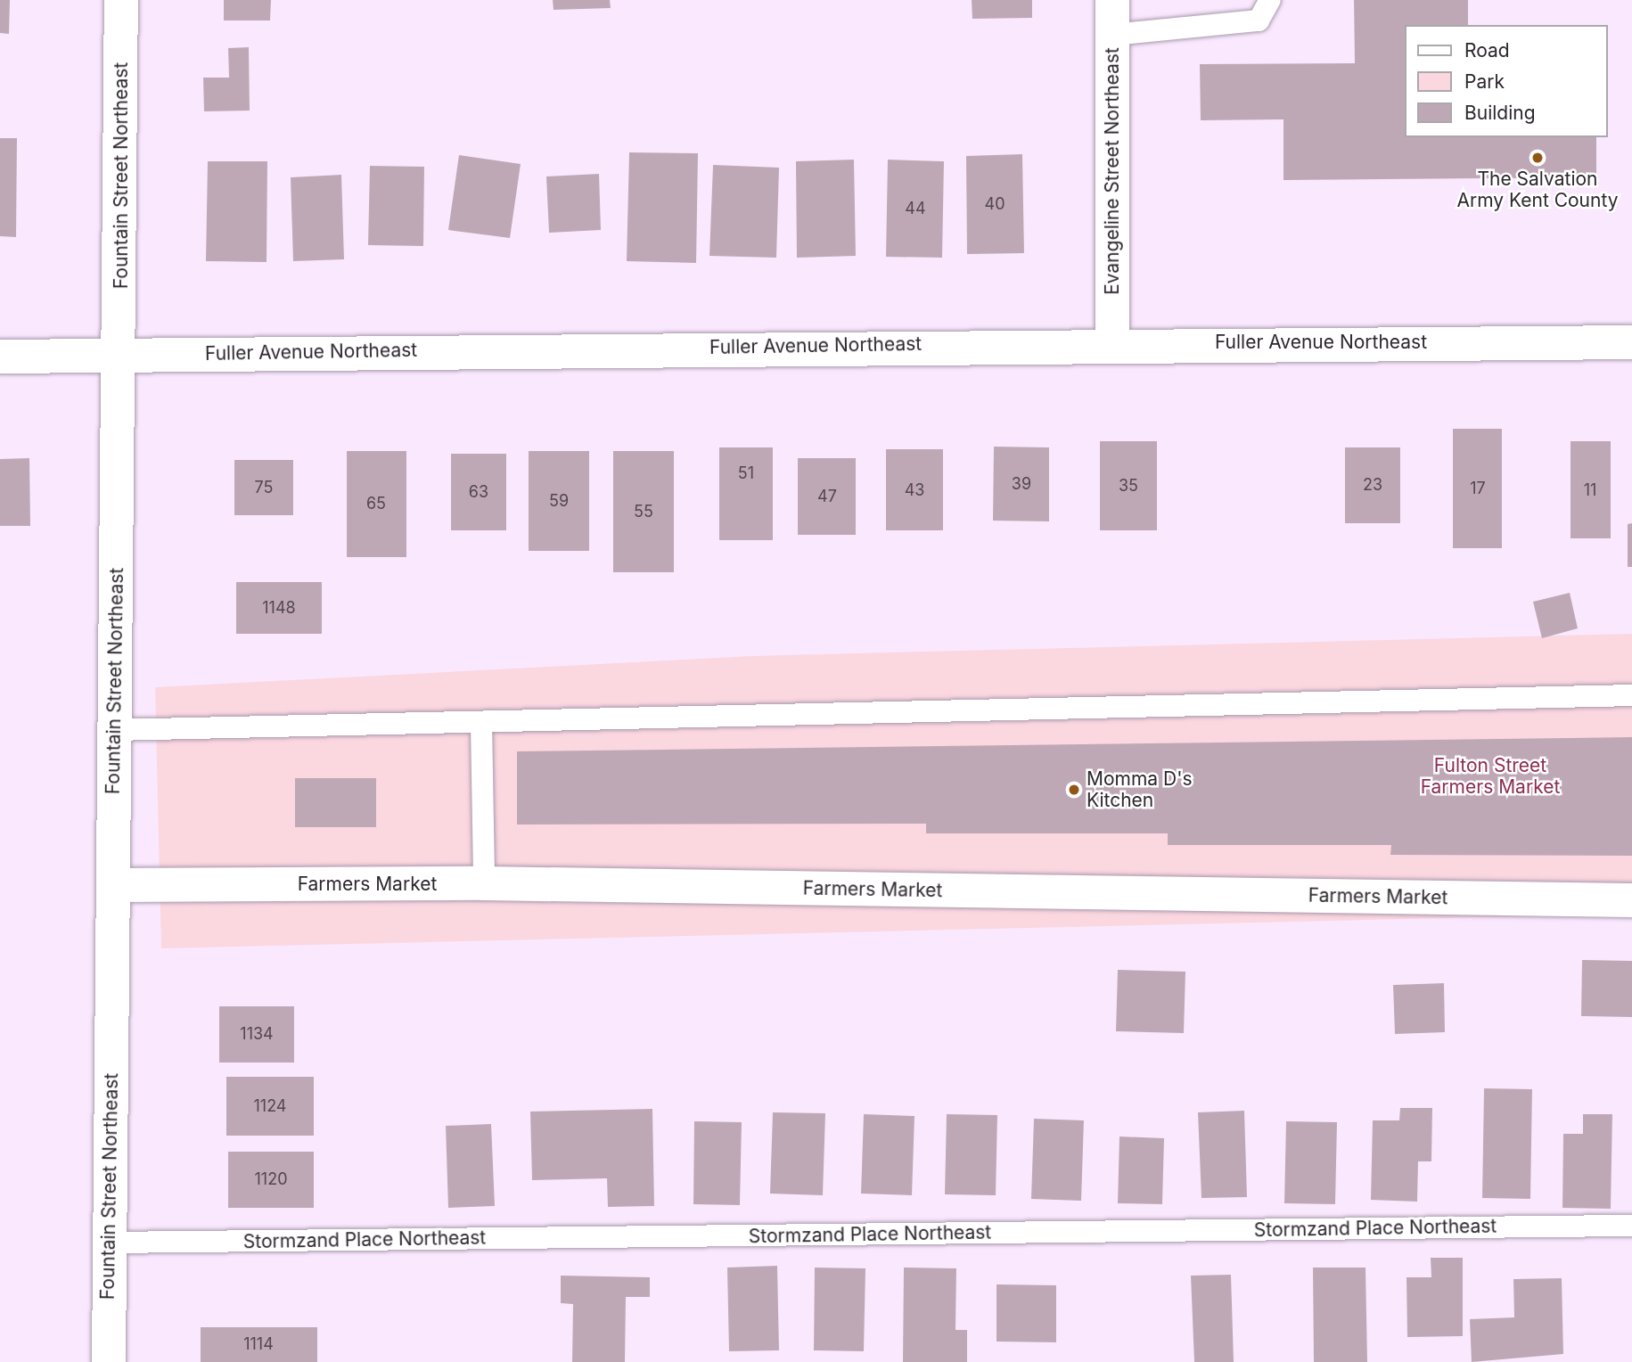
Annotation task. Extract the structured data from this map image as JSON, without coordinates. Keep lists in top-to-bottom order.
{
  "streets": {
    "street": [
      "Evangeline Street Northeast",
      "Fountain Street Northeast",
      "Fuller Avenue Northeast",
      "Farmers Market"
    ],
    "lane": ["Stormzand Place Northeast"]
  },
  "crossings": [
    ["Evangeline Street Northeast", "Fuller Avenue Northeast"],
    ["Fountain Street Northeast", "Fuller Avenue Northeast"],
    ["Fountain Street Northeast", "Farmers Market"],
    ["Fountain Street Northeast", "Stormzand Place Northeast"]
  ],
  "parks": ["Fulton Street Farmers Market"],
  "places": ["The Salvation Army Kent County", "Momma D's Kitchen"],
  "house_numbers": [
    "40",
    "44",
    "51",
    "39",
    "23",
    "35",
    "75",
    "17",
    "43",
    "11",
    "63",
    "47",
    "59",
    "65",
    "55",
    "1148",
    "1134",
    "1124",
    "1120",
    "1114"
  ],
  "legend": ["Road", "Park", "Building"]
}
